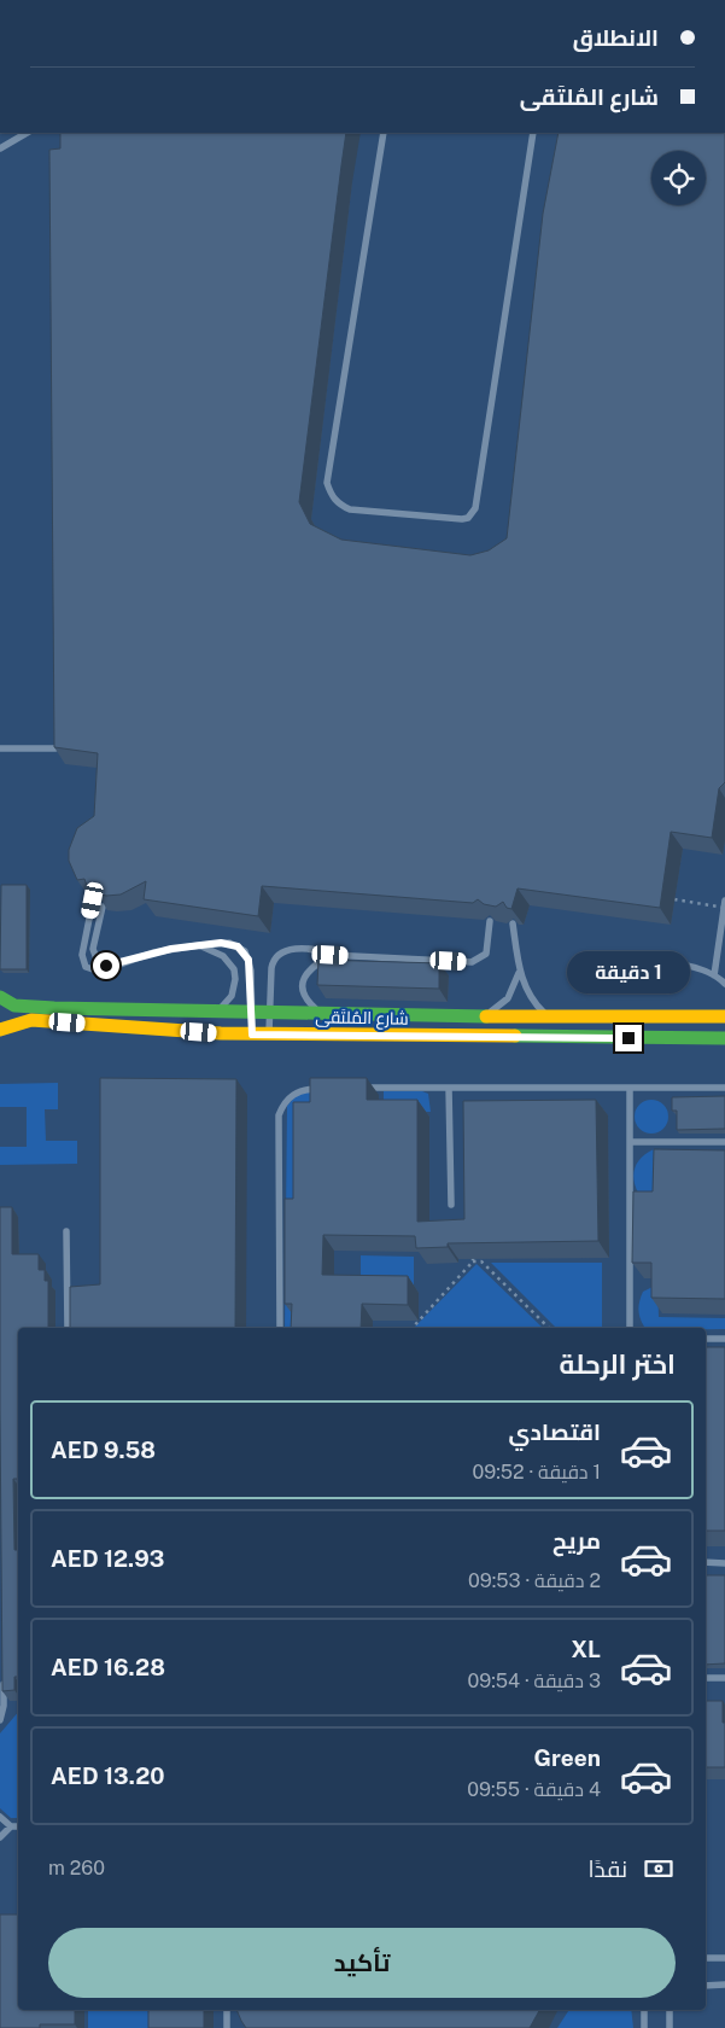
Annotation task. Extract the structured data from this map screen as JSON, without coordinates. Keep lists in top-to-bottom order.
{
  "streets": {
    "street": ["شارع المُلتَقى"]
  },
  "page": {
    "banner": ["الانطلاق", "شارع المُلتَقى"],
    "bubble": "1 دقيقة",
    "heading": "اختر الرحلة",
    "list": [
      {
        "name": "اقتصادي",
        "note": "1 دقيقة · 09:52",
        "value": "AED 9.58"
      },
      {
        "name": "مريح",
        "note": "2 دقيقة · 09:53",
        "value": "AED 12.93"
      },
      {
        "name": "XL",
        "note": "3 دقيقة · 09:54",
        "value": "AED 16.28"
      },
      {
        "name": "Green",
        "note": "4 دقيقة · 09:55",
        "value": "AED 13.20"
      }
    ],
    "pay": ["نقدًا", "260 m"],
    "buttons": "تأكيد"
  }
}
